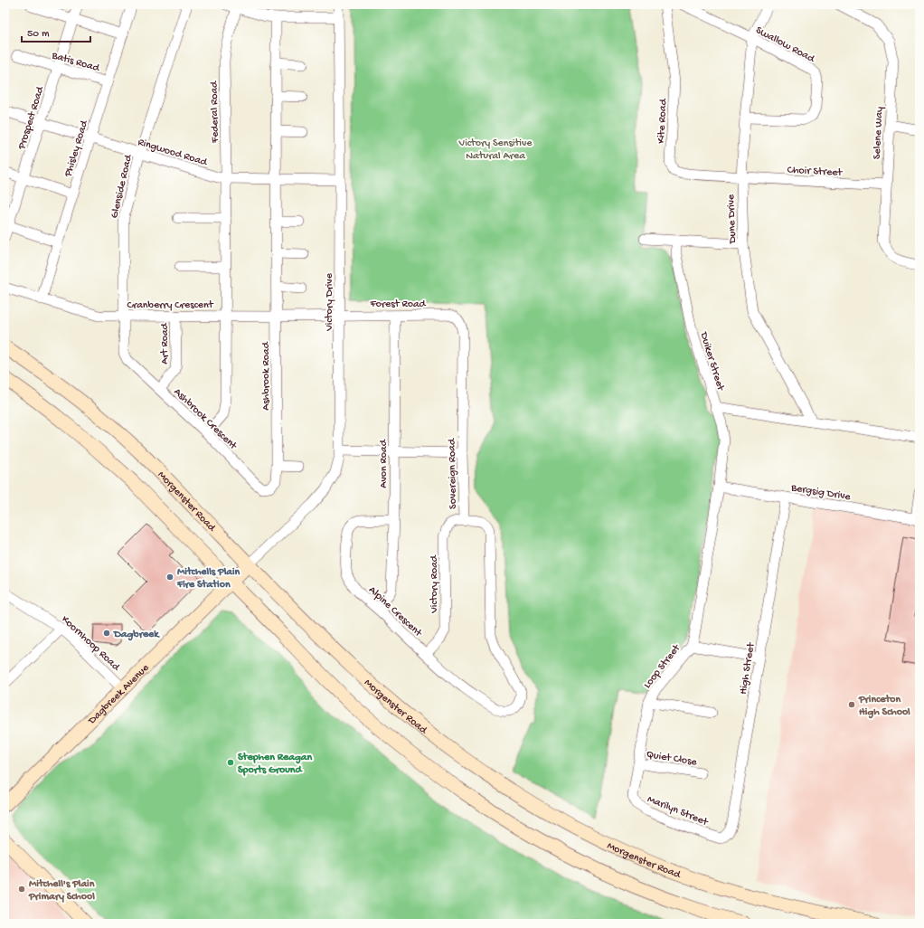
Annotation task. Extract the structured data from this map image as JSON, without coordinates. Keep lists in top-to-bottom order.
{
  "streets": {
    "main road": ["Morgenster Road", "Dagbreek Avenue"],
    "street": [
      "Swallow Road",
      "Batis Road",
      "Federal Road",
      "Prospect Road",
      "Kite Road",
      "Selene Way",
      "Phisley Road",
      "Ringwood Road",
      "Choir Street",
      "Glenside Road",
      "Dune Drive",
      "Victory Drive",
      "Forest Road",
      "Cranberry Crescent",
      "Art Road",
      "Duiker Street",
      "Ashbrook Road",
      "Ashbrook Crescent",
      "Avon Road",
      "Sovereign Road",
      "Bergsig Drive",
      "Victory Road",
      "Alpine Crescent",
      "Koornhoop Road",
      "Loop Street",
      "High Street",
      "Quiet Close",
      "Marilyn Street"
    ]
  },
  "crossings": [
    ["Swallow Road", "Dune Drive"],
    ["Batis Road", "Prospect Road"],
    ["Batis Road", "Phisley Road"],
    ["Federal Road", "Ringwood Road"],
    ["Federal Road", "Cranberry Crescent"],
    ["Federal Road", "Ashbrook Crescent"],
    ["Prospect Road", "Ringwood Road"],
    ["Kite Road", "Choir Street"],
    ["Kite Road", "Dune Drive"],
    ["Selene Way", "Choir Street"],
    ["Phisley Road", "Ringwood Road"],
    ["Phisley Road", "Cranberry Crescent"],
    ["Ringwood Road", "Glenside Road"],
    ["Ringwood Road", "Victory Drive"],
    ["Ringwood Road", "Ashbrook Road"],
    ["Choir Street", "Dune Drive"],
    ["Glenside Road", "Cranberry Crescent"],
    ["Glenside Road", "Ashbrook Crescent"],
    ["Victory Drive", "Forest Road"],
    ["Victory Drive", "Cranberry Crescent"],
    ["Victory Drive", "Morgenster Road"],
    ["Victory Drive", "Dagbreek Avenue"],
    ["Forest Road", "Cranberry Crescent"],
    ["Forest Road", "Avon Road"],
    ["Forest Road", "Sovereign Road"],
    ["Cranberry Crescent", "Art Road"],
    ["Cranberry Crescent", "Ashbrook Road"],
    ["Cranberry Crescent", "Ashbrook Crescent"],
    ["Art Road", "Ashbrook Crescent"],
    ["Duiker Street", "Bergsig Drive"],
    ["Duiker Street", "Loop Street"],
    ["Ashbrook Road", "Ashbrook Crescent"],
    ["Avon Road", "Alpine Crescent"],
    ["Sovereign Road", "Victory Road"],
    ["Sovereign Road", "Alpine Crescent"],
    ["Bergsig Drive", "Loop Street"],
    ["Bergsig Drive", "High Street"],
    ["Morgenster Road", "Dagbreek Avenue"],
    ["Victory Road", "Alpine Crescent"],
    ["Koornhoop Road", "Dagbreek Avenue"],
    ["Loop Street", "Quiet Close"],
    ["Loop Street", "Marilyn Street"],
    ["High Street", "Marilyn Street"]
  ],
  "parks": ["Victory Sensitive Natural Area"],
  "places": [
    "Mitchells Plain Fire Station",
    "Dagbreek",
    "Princeton High School",
    "Stephen Reagan Sports Ground",
    "Mitchell's Plain Primary School"
  ],
  "scale_bar": "50 m"
}
